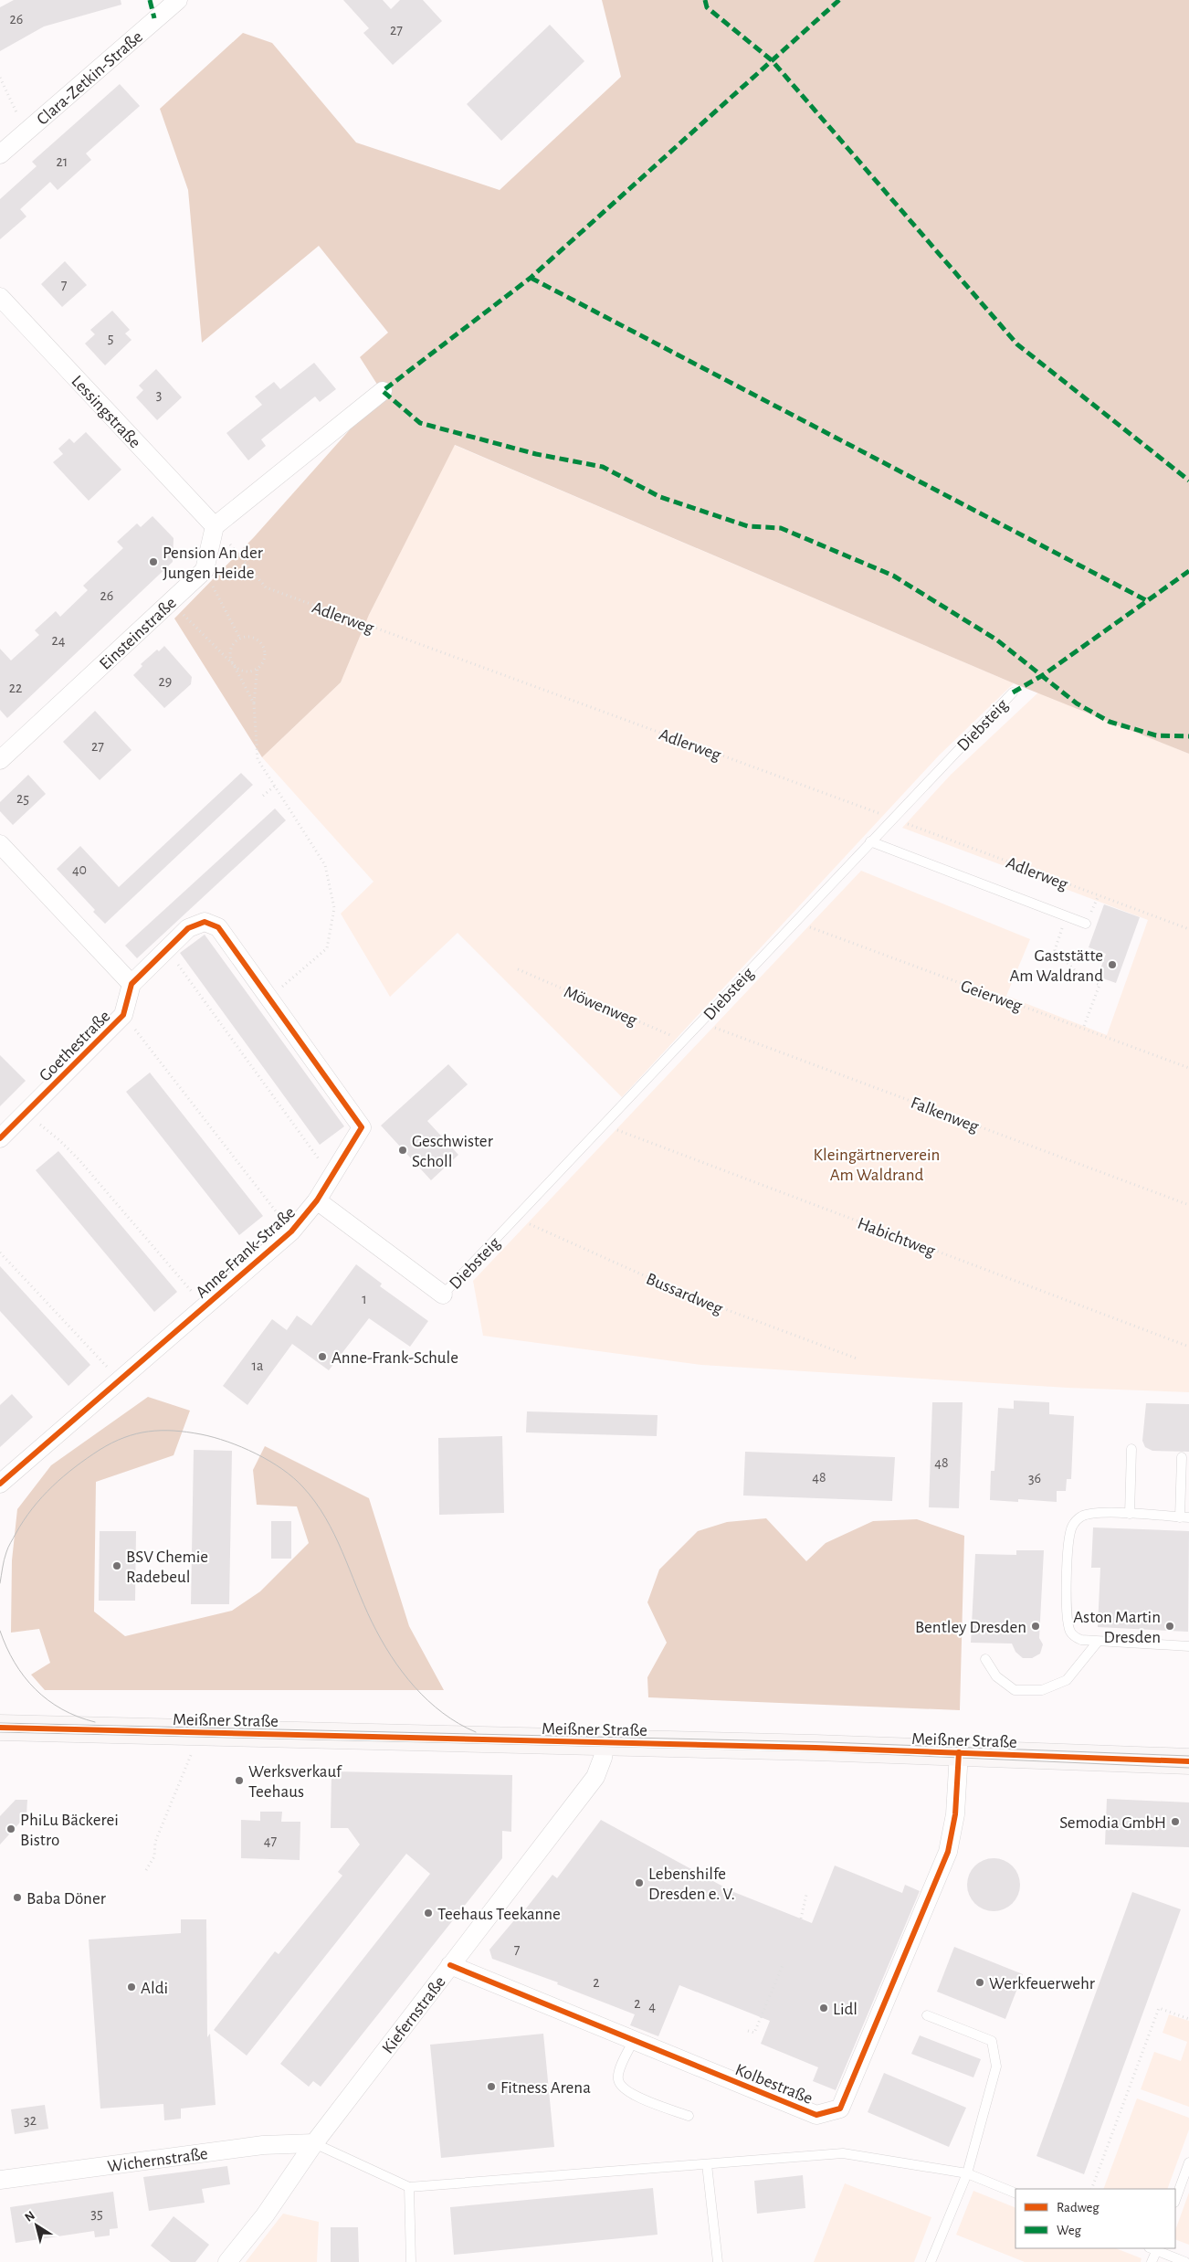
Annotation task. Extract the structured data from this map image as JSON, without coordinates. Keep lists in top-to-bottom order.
{
  "streets": {
    "main road": ["Meißner Straße"],
    "street": [
      "Clara-Zetkin-Straße",
      "Lessingstraße",
      "Einsteinstraße",
      "Goethestraße",
      "Anne-Frank-Straße",
      "Kiefernstraße",
      "Kolbestraße",
      "Wichernstraße"
    ],
    "lane": ["Diebsteig"],
    "path": [
      "Adlerweg",
      "Geierweg",
      "Möwenweg",
      "Falkenweg",
      "Habichtweg",
      "Bussardweg"
    ]
  },
  "crossings": [
    ["Lessingstraße", "Adlerweg"],
    ["Adlerweg", "Diebsteig"],
    ["Diebsteig", "Geierweg"],
    ["Diebsteig", "Möwenweg"],
    ["Diebsteig", "Falkenweg"],
    ["Diebsteig", "Habichtweg"],
    ["Diebsteig", "Anne-Frank-Straße"],
    ["Diebsteig", "Bussardweg"],
    ["Meißner Straße", "Kiefernstraße"],
    ["Meißner Straße", "Kolbestraße"],
    ["Kiefernstraße", "Kolbestraße"],
    ["Kiefernstraße", "Wichernstraße"]
  ],
  "parks": ["Kleingärtnerverein Am Waldrand"],
  "places": [
    "Pension An der Jungen Heide",
    "Gaststätte Am Waldrand",
    "Geschwister Scholl",
    "Anne-Frank-Schule",
    "BSV Chemie Radebeul",
    "Bentley Dresden",
    "Aston Martin Dresden",
    "Werksverkauf Teehaus",
    "Semodia GmbH",
    "PhiLu Bäckerei Bistro",
    "Lebenshilfe Dresden e. V.",
    "Baba Döner",
    "Teehaus Teekanne",
    "Werkfeuerwehr",
    "Aldi",
    "Lidl",
    "Fitness Arena"
  ],
  "house_numbers": [
    "26",
    "27",
    "21",
    "7",
    "5",
    "3",
    "26",
    "24",
    "29",
    "22",
    "27",
    "25",
    "40",
    "1",
    "1a",
    "48",
    "48",
    "36",
    "47",
    "7",
    "2",
    "2",
    "4",
    "32",
    "35"
  ],
  "legend": ["Radweg", "Weg"],
  "north": "top left"
}
